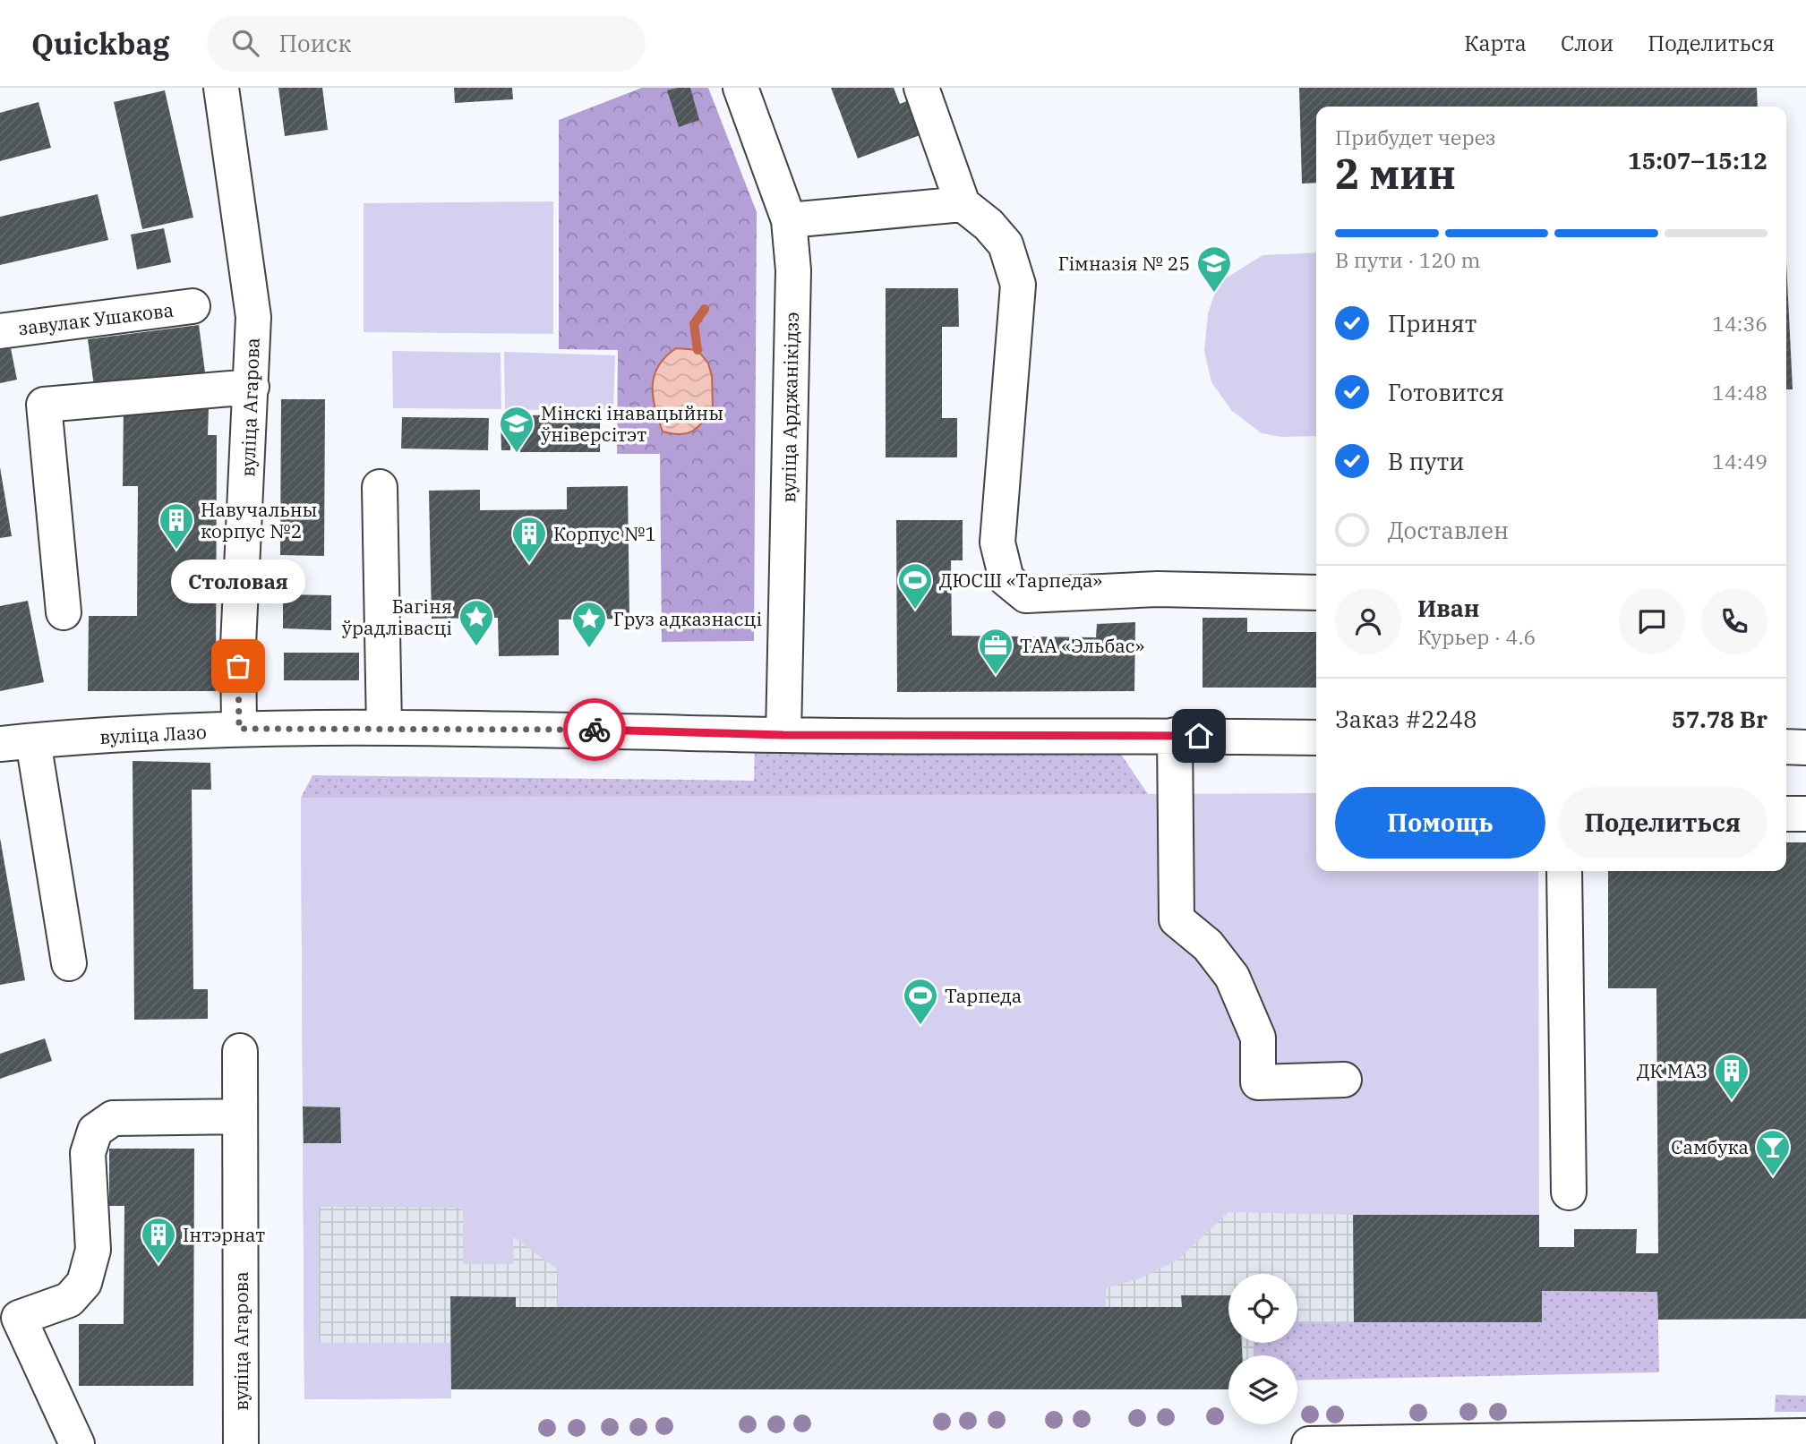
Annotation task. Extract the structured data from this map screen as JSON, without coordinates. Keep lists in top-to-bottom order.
{
  "streets": {
    "street": [
      "завулак Ушакова",
      "вуліца Агарова",
      "вуліца Арджанікідзэ",
      "вуліца Лазо"
    ]
  },
  "crossings": [
    ["вуліца Агарова", "вуліца Лазо"],
    ["вуліца Арджанікідзэ", "вуліца Лазо"]
  ],
  "places": {
    "school or university": ["Гімназія № 25", "Мінскі інавацыйны ўніверсітэт"],
    "building": [
      "Навучальны корпус №2",
      "Корпус №1",
      "ДК МАЗ",
      "Інтэрнат"
    ],
    "sports": ["ДЮСШ «Тарпеда»", "Тарпеда"],
    "place": ["Багіня ўрадлівасці", "Груз адказнасці"],
    "other": ["Столовая"],
    "office": ["ТАА «Эльбас»"],
    "bar": ["Самбука"]
  },
  "page": {
    "header": "Quickbag",
    "search": "Поиск",
    "nav": ["Карта", "Слои", "Поделиться"],
    "heading": ["2 мин", "Прибудет через", "15:07–15:12"],
    "panel": [
      "Иван",
      "Курьер · 4.6",
      "Заказ #2248",
      "57.78 Br"
    ],
    "bar": "В пути · 120 m",
    "list": [
      ["Принят", "14:36"],
      ["Готовится", "14:48"],
      ["В пути", "14:49"],
      "Доставлен"
    ],
    "bubble": "Столовая",
    "buttons": ["Помощь", "Поделиться"]
  }
}
